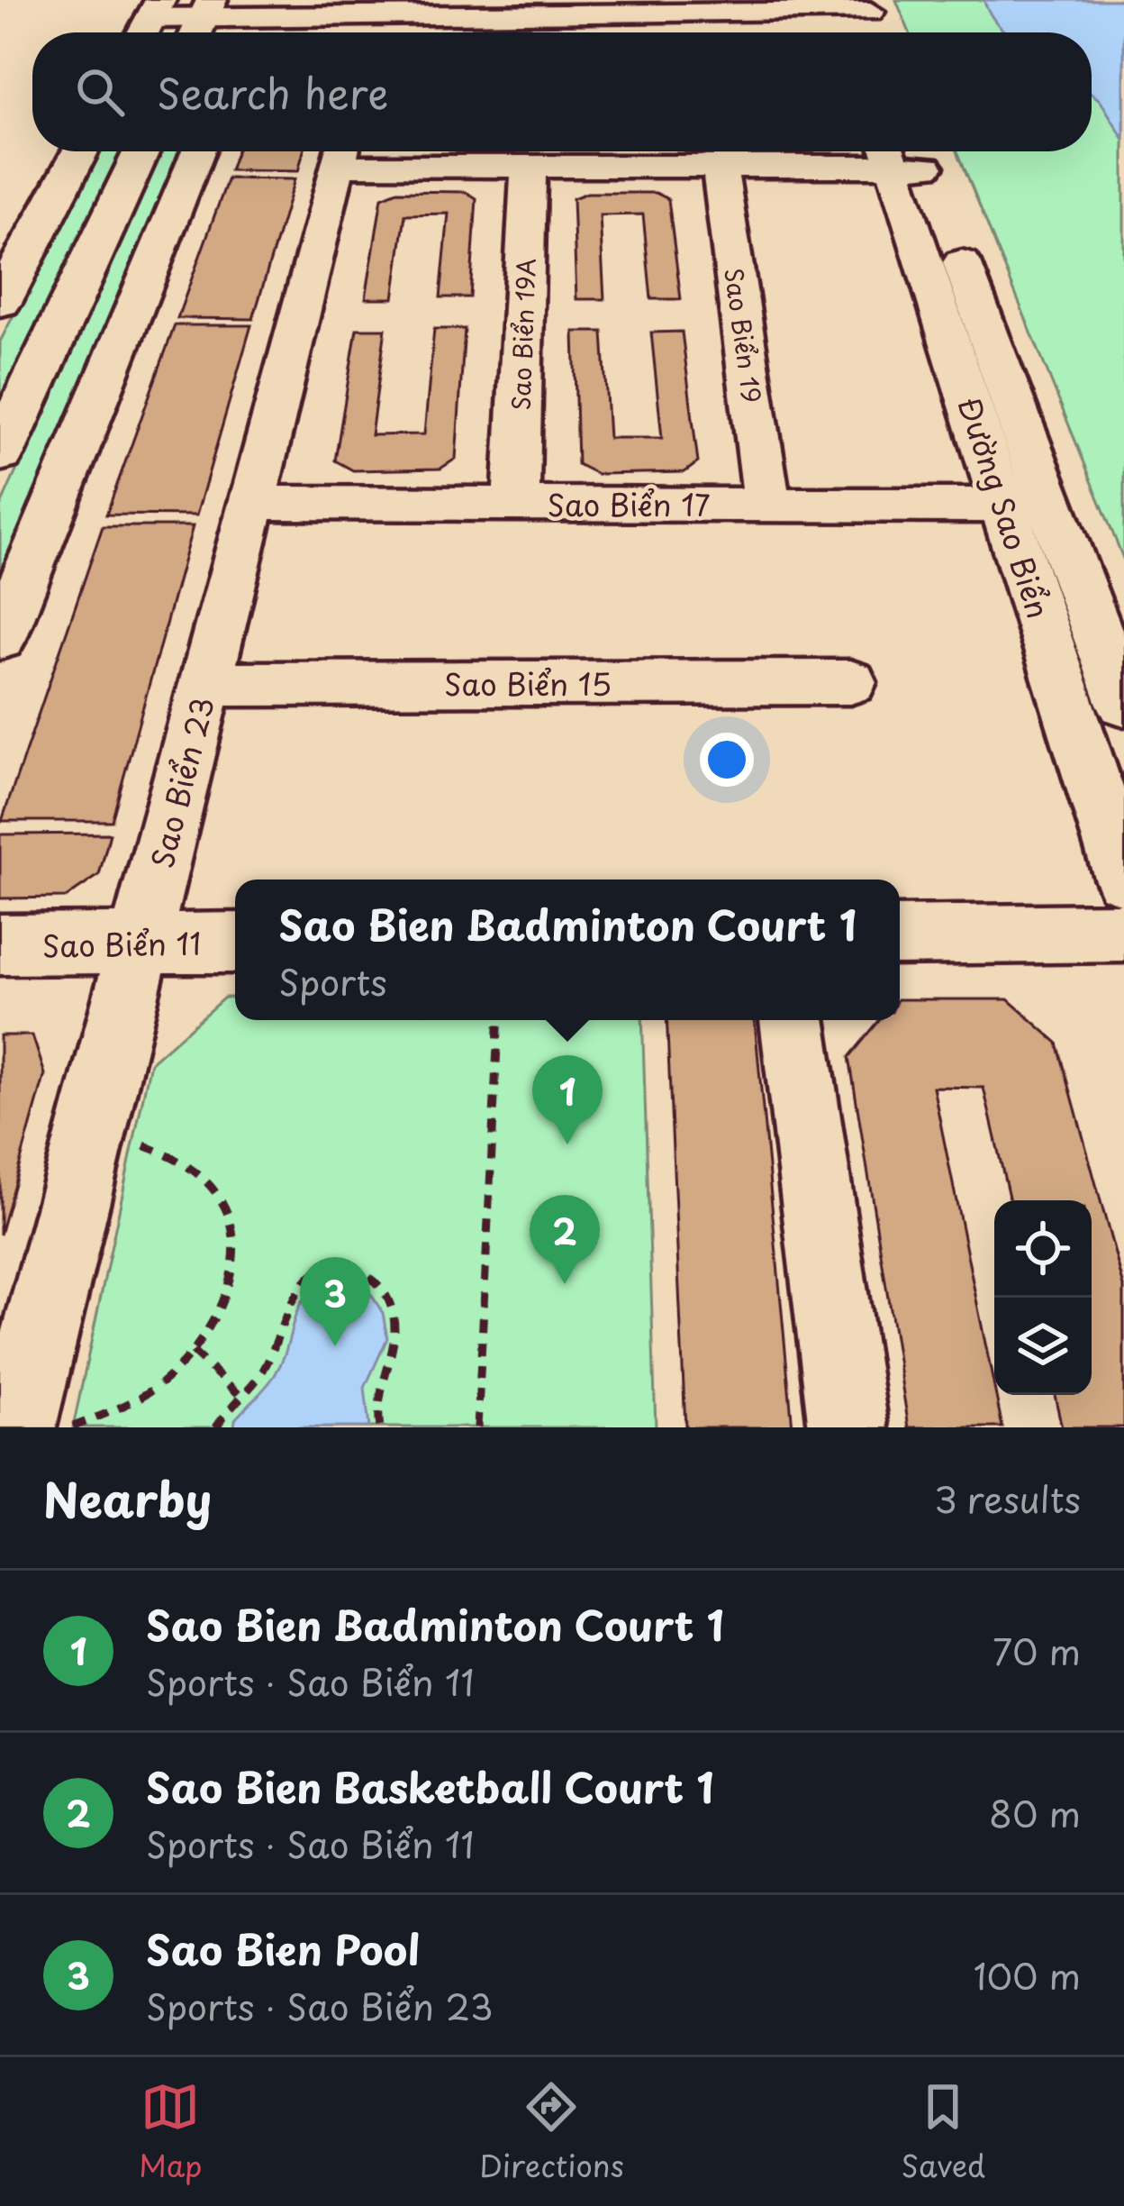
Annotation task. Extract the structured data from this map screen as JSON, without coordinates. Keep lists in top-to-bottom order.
{
  "streets": {
    "street": [
      "Sao Biển 19A",
      "Sao Biển 19",
      "Sao Biển 17",
      "Đường Sao Biển",
      "Sao Biển 15",
      "Sao Biển 23",
      "Sao Biển 11"
    ]
  },
  "crossings": [
    ["Sao Biển 19A", "Sao Biển 17"],
    ["Sao Biển 19", "Sao Biển 17"],
    ["Sao Biển 17", "Đường Sao Biển"],
    ["Sao Biển 17", "Sao Biển 23"],
    ["Sao Biển 15", "Sao Biển 23"],
    ["Sao Biển 23", "Sao Biển 11"]
  ],
  "page": {
    "search": "Search here",
    "popup": ["Sao Bien Badminton Court 1", "Sports"],
    "pins": ["1", "2", "3"],
    "heading": ["Nearby", "3 results"],
    "list": [
      {
        "mark": "1",
        "name": "Sao Bien Badminton Court 1",
        "note": "Sports · Sao Biển 11",
        "value": "70 m"
      },
      {
        "mark": "2",
        "name": "Sao Bien Basketball Court 1",
        "note": "Sports · Sao Biển 11",
        "value": "80 m"
      },
      {
        "mark": "3",
        "name": "Sao Bien Pool",
        "note": "Sports · Sao Biển 23",
        "value": "100 m"
      }
    ],
    "nav": ["Map", "Directions", "Saved"]
  }
}
